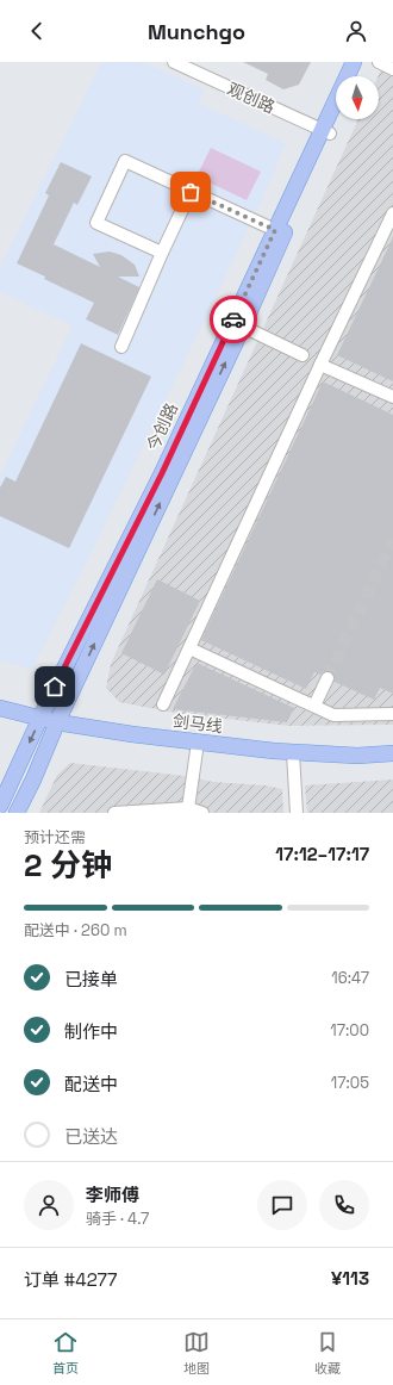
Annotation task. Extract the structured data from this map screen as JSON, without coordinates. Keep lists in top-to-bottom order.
{
  "streets": {
    "main road": ["今创路", "剑马线"],
    "street": ["观创路"]
  },
  "crossings": [
    ["观创路", "今创路"],
    ["今创路", "剑马线"]
  ],
  "north": "bottom",
  "page": {
    "header": "Munchgo",
    "heading": ["2 分钟", "预计还需", "17:12–17:17"],
    "panel": [
      "李师傅",
      "骑手 · 4.7",
      "订单 #4277",
      "¥113"
    ],
    "bar": "配送中 · 260 m",
    "list": [
      ["已接单", "16:47"],
      ["制作中", "17:00"],
      ["配送中", "17:05"],
      "已送达"
    ],
    "tabs": ["首页", "地图", "收藏"]
  }
}
